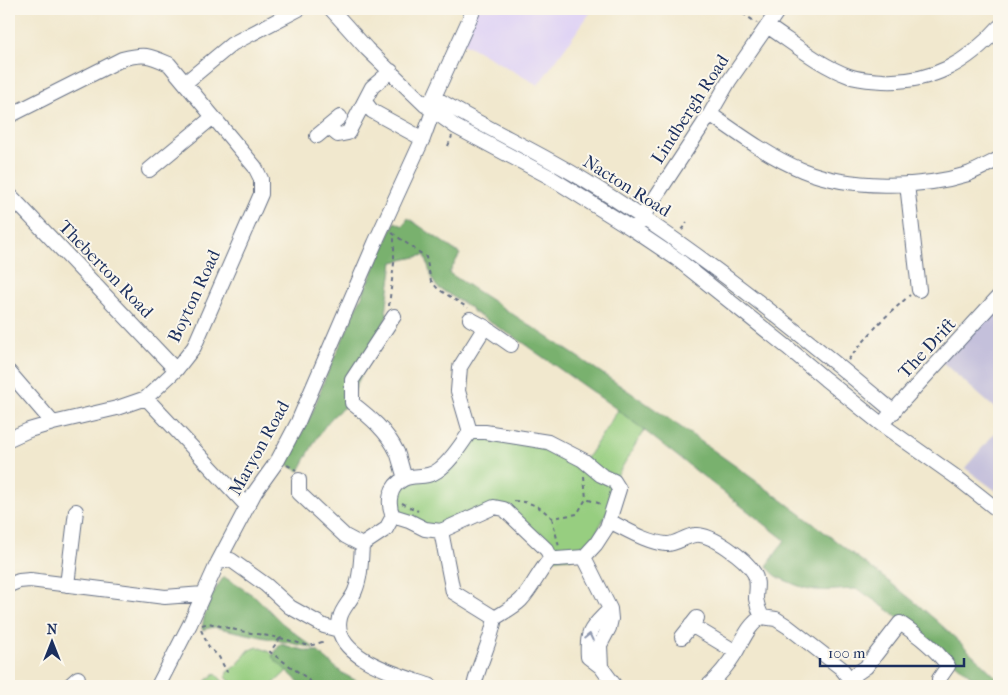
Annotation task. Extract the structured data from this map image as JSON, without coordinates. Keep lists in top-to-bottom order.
{
  "streets": {
    "street": [
      "Lindbergh Road",
      "Nacton Road",
      "Theberton Road",
      "Boyton Road",
      "The Drift",
      "Maryon Road"
    ]
  },
  "crossings": [
    ["Lindbergh Road", "Nacton Road"],
    ["Nacton Road", "The Drift"],
    ["Nacton Road", "Maryon Road"],
    ["Theberton Road", "Boyton Road"]
  ],
  "scale_bar": "100 m",
  "north": "top"
}
